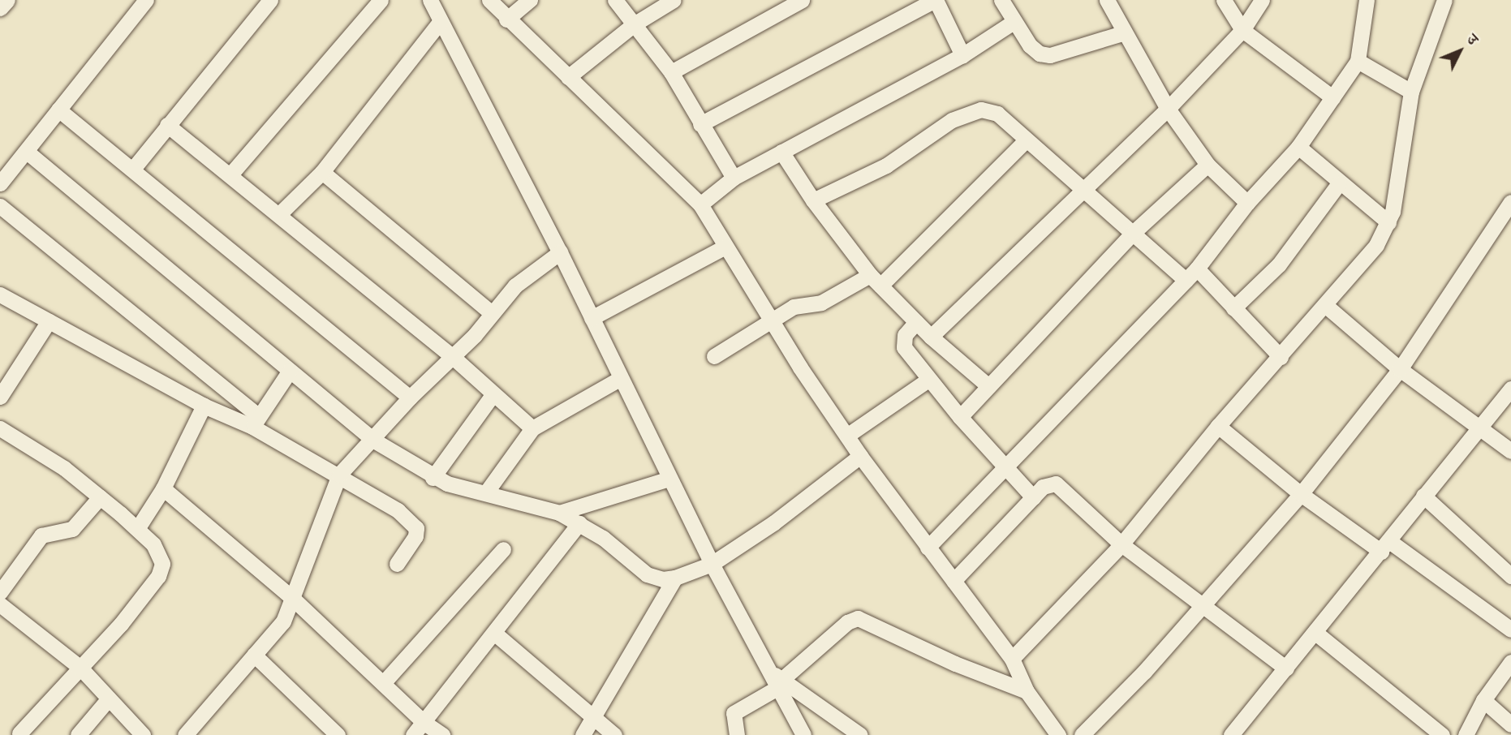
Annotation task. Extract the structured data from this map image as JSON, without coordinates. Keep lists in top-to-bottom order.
{
  "north": "top right"
}
